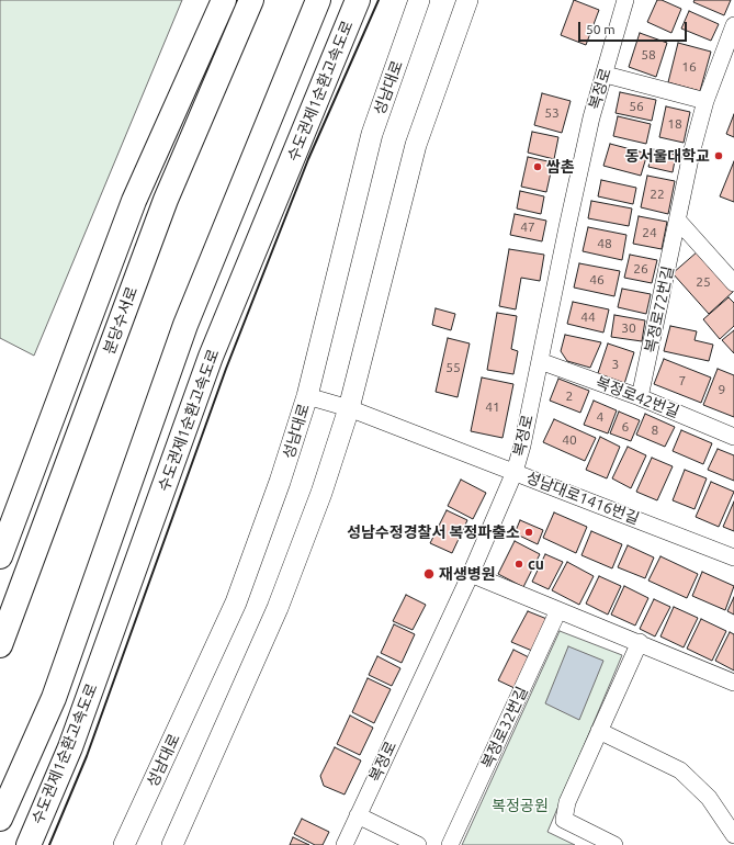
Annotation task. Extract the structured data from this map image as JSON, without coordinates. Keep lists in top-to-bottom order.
{
  "streets": {
    "highway": ["수도권제1순환고속도로", "분당수서로"],
    "main road": ["성남대로"],
    "street": [
      "복정로",
      "복정로72번길",
      "복정로42번길",
      "성남대로1416번길",
      "복정로32번길"
    ]
  },
  "crossings": [
    ["성남대로", "성남대로1416번길"],
    ["복정로", "복정로42번길"],
    ["복정로", "성남대로1416번길"],
    ["복정로72번길", "복정로42번길"]
  ],
  "parks": ["복정공원"],
  "places": [
    "동서울대학교",
    "쌈촌",
    "성남수정경찰서 복정파출소",
    "cu",
    "재생병원"
  ],
  "house_numbers": [
    "58",
    "16",
    "56",
    "53",
    "18",
    "22",
    "47",
    "24",
    "48",
    "26",
    "46",
    "25",
    "44",
    "30",
    "3",
    "55",
    "7",
    "9",
    "2",
    "41",
    "4",
    "6",
    "8",
    "40"
  ],
  "scale_bar": "50 m"
}
